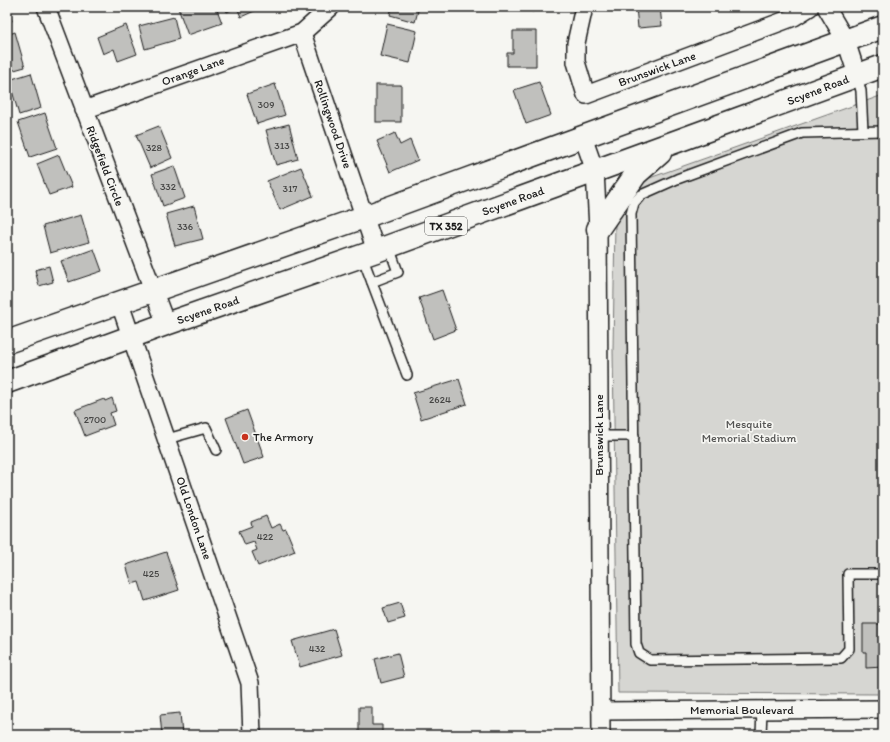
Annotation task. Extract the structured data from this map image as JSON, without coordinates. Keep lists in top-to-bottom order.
{
  "streets": {
    "main road": ["Scyene Road", "TX 352"],
    "street": [
      "Brunswick Lane",
      "Orange Lane",
      "Rollingwood Drive",
      "Ridgefield Circle",
      "Old London Lane",
      "Memorial Boulevard"
    ]
  },
  "crossings": [
    ["Brunswick Lane", "Scyene Road"],
    ["Brunswick Lane", "Memorial Boulevard"],
    ["Orange Lane", "Rollingwood Drive"],
    ["Orange Lane", "Ridgefield Circle"],
    ["Scyene Road", "Rollingwood Drive"],
    ["Scyene Road", "Ridgefield Circle"],
    ["Scyene Road", "Old London Lane"]
  ],
  "parks": ["Mesquite Memorial Stadium"],
  "places": ["The Armory"],
  "house_numbers": [
    "309",
    "313",
    "328",
    "332",
    "317",
    "336",
    "2624",
    "2700",
    "422",
    "425",
    "432"
  ]
}
